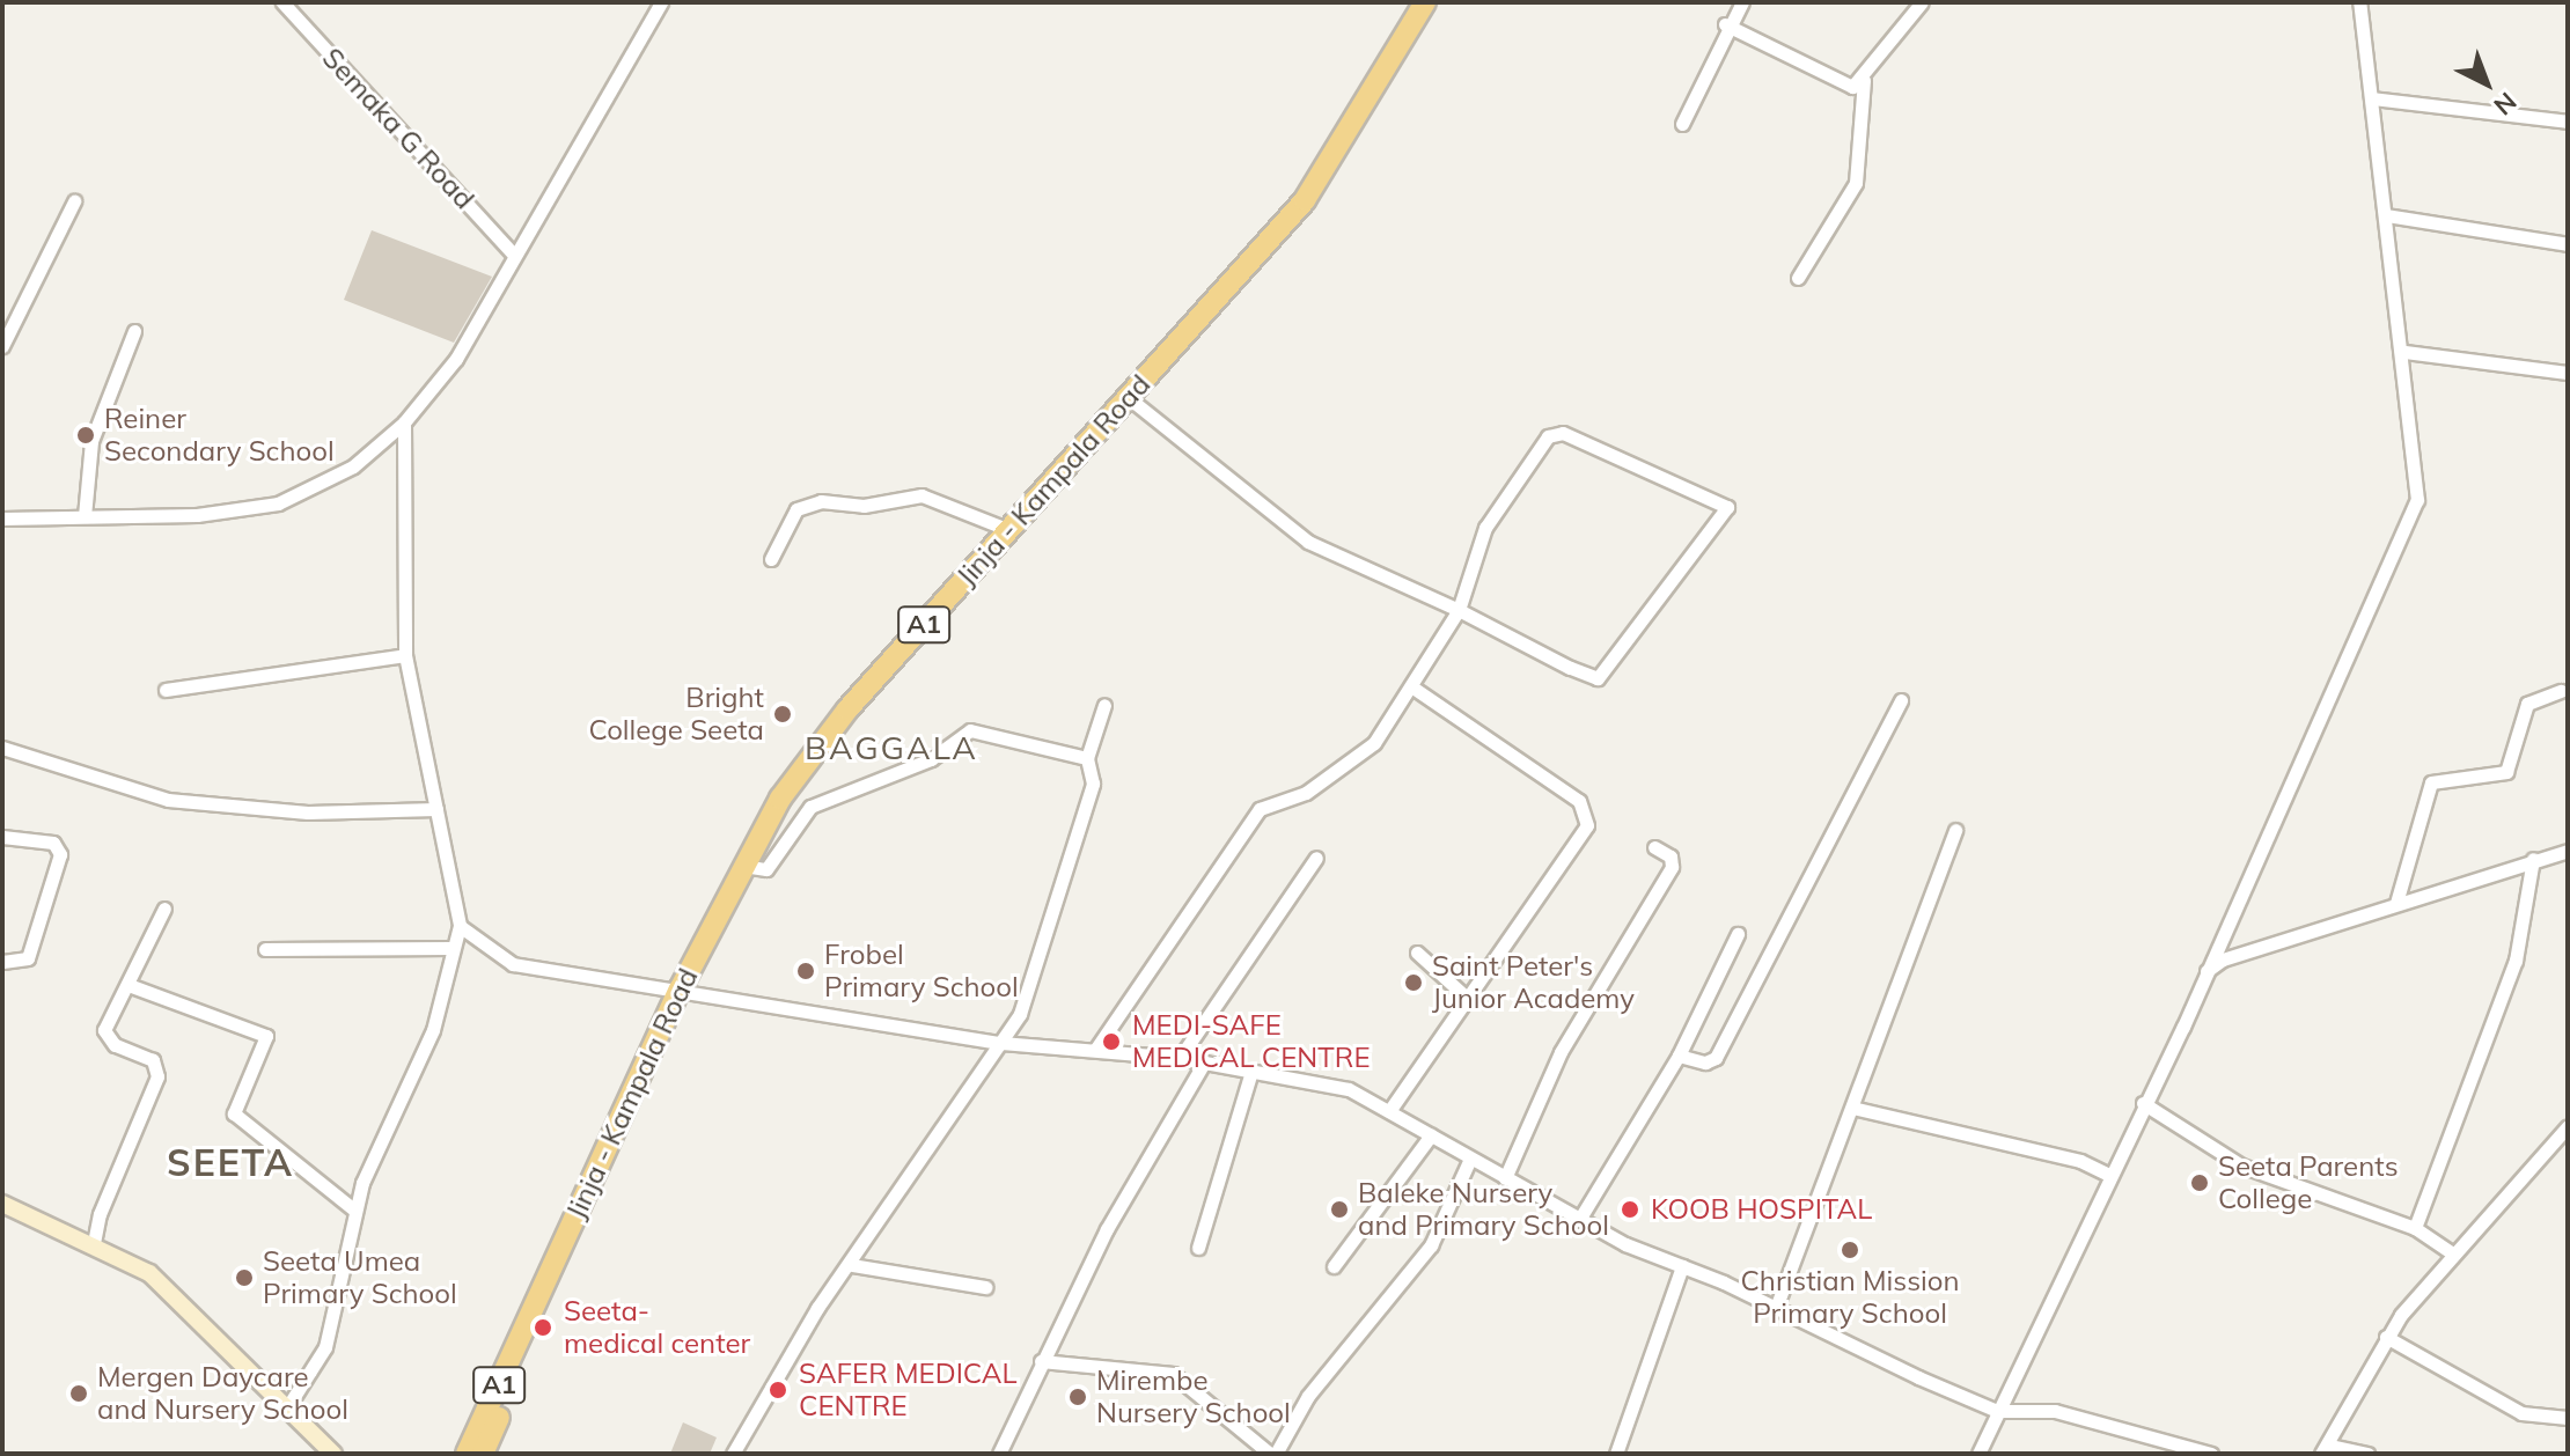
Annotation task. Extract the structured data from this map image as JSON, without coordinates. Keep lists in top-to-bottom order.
{
  "streets": {
    "highway": ["Jinja - Kampala Road", "A1"],
    "street": ["Semaka G Road"]
  },
  "districts": ["BAGGALA", "SEETA"],
  "places": [
    "Reiner Secondary School",
    "Bright College Seeta",
    "Frobel Primary School",
    "Saint Peter's Junior Academy",
    "MEDI-SAFE MEDICAL CENTRE",
    "Seeta Parents College",
    "Baleke Nursery and Primary School",
    "KOOB HOSPITAL",
    "Christian Mission Primary School",
    "Seeta Umea Primary School",
    "Seeta- medical center",
    "SAFER MEDICAL CENTRE",
    "Mergen Daycare and Nursery School",
    "Mirembe Nursery School"
  ],
  "north": "bottom right"
}
